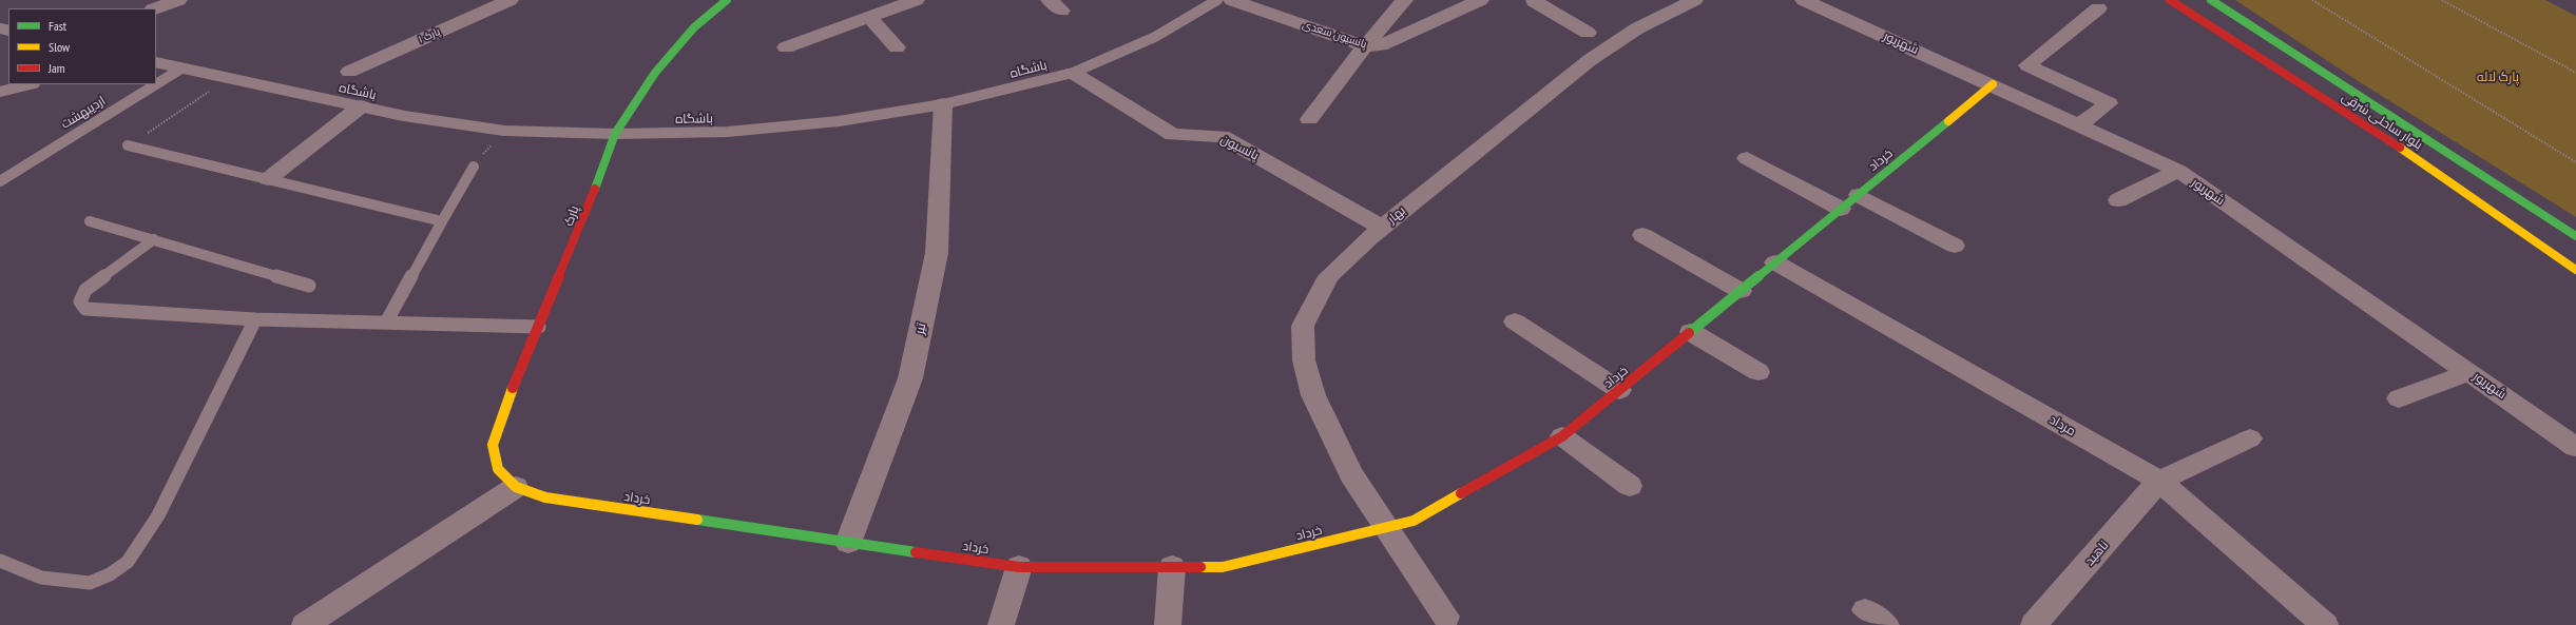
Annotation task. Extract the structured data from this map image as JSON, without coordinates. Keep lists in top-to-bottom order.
{
  "streets": {
    "street": [
      "پانسیون سعدی",
      "پارک ۱",
      "شهریور",
      "بلوار ساحلی شرقی",
      "پانسیون",
      "خرداد",
      "بهار",
      "پارک",
      "تیر",
      "مرداد",
      "ناهید"
    ],
    "lane": ["باشگاه", "اردیبهشت"]
  },
  "crossings": [
    ["شهریور", "خرداد"],
    ["باشگاه", "اردیبهشت"],
    ["باشگاه", "پانسیون"],
    ["باشگاه", "پارک"],
    ["باشگاه", "تیر"],
    ["پانسیون", "بهار"],
    ["خرداد", "بهار"],
    ["خرداد", "پارک"],
    ["خرداد", "تیر"],
    ["خرداد", "مرداد"],
    ["مرداد", "ناهید"]
  ],
  "parks": ["پارک لاله"],
  "legend": ["Fast", "Slow", "Jam"]
}
